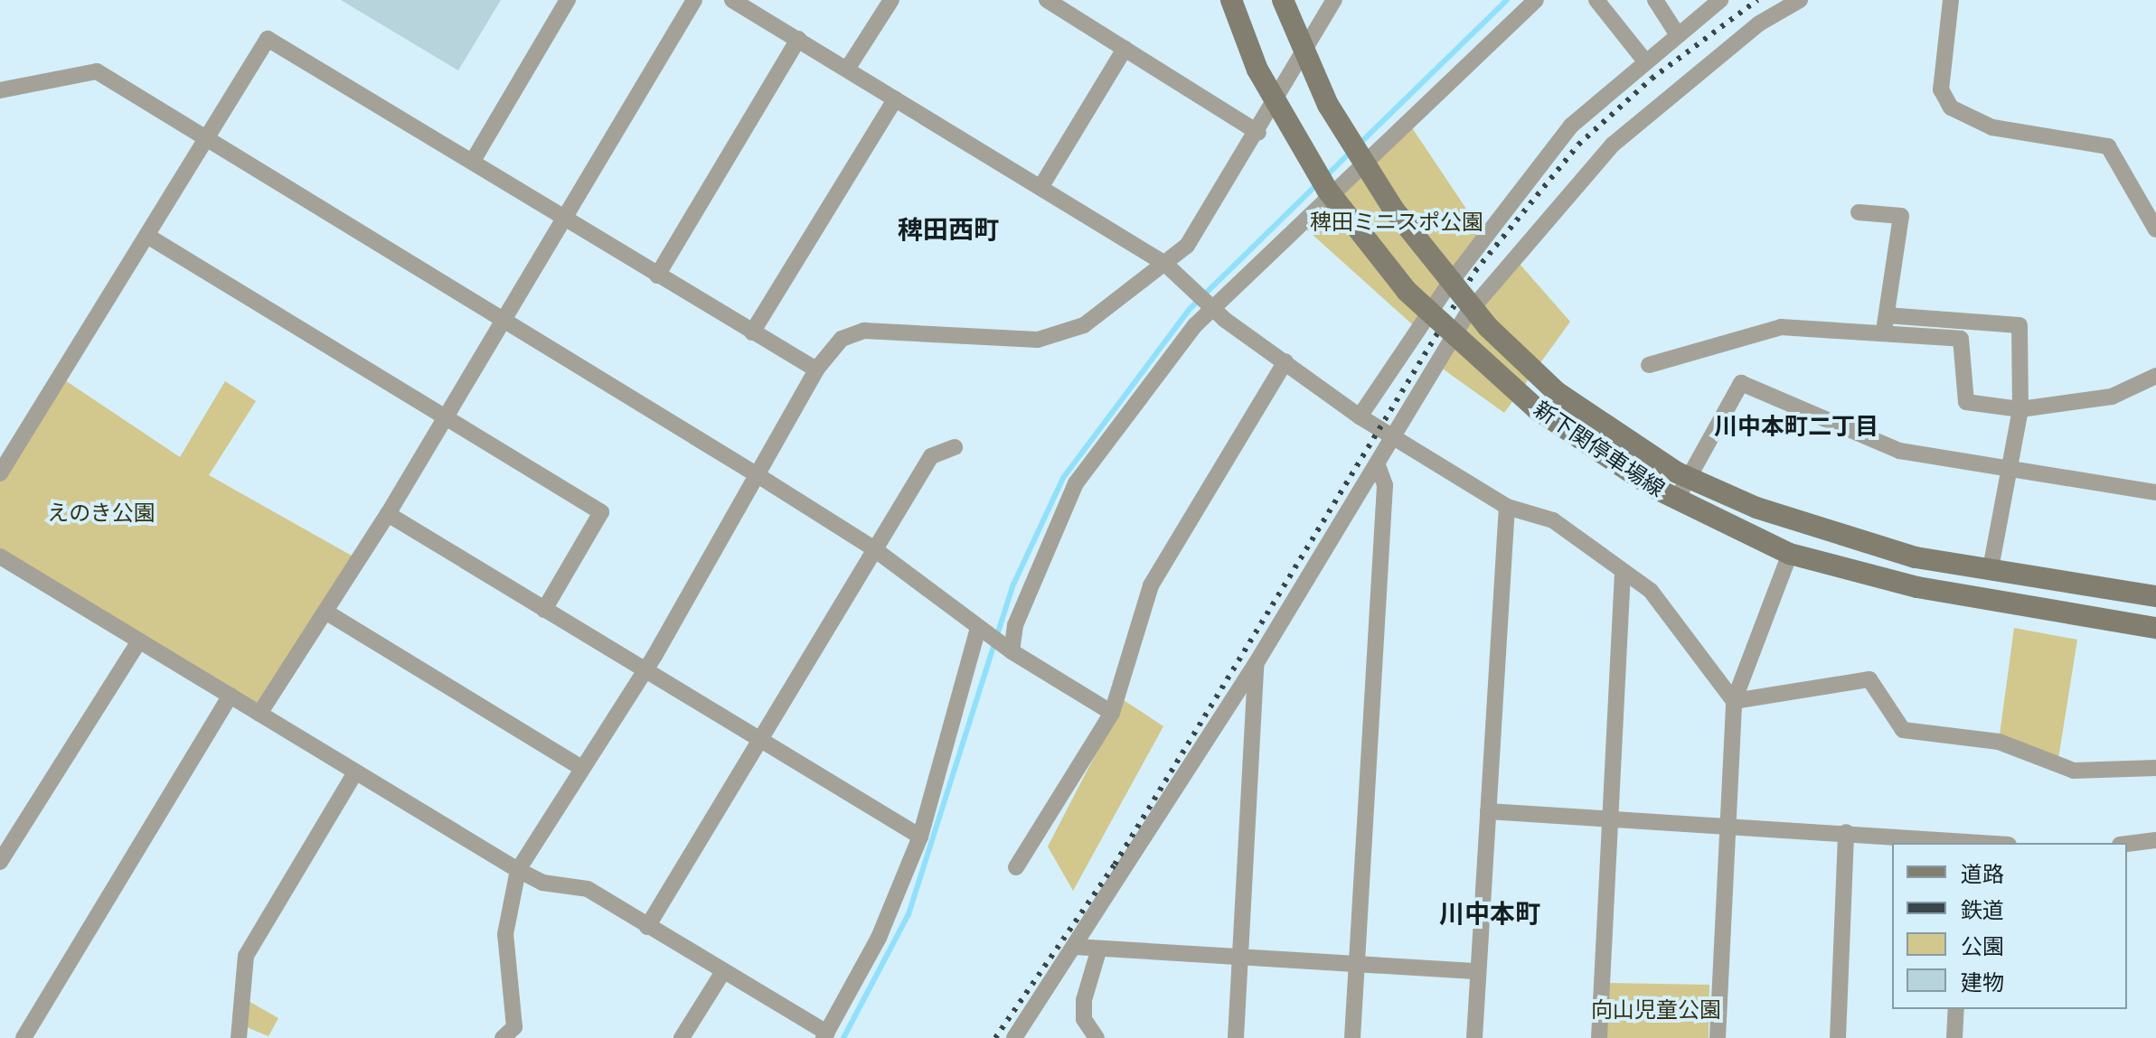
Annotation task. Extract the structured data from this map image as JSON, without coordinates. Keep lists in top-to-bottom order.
{
  "streets": {
    "main road": ["新下関停車場線"]
  },
  "districts": ["稗田西町", "川中本町二丁目", "川中本町"],
  "parks": ["稗田ミニスポ公園", "えのき公園", "向山児童公園"],
  "legend": [
    "道路",
    "鉄道",
    "公園",
    "建物"
  ]
}
